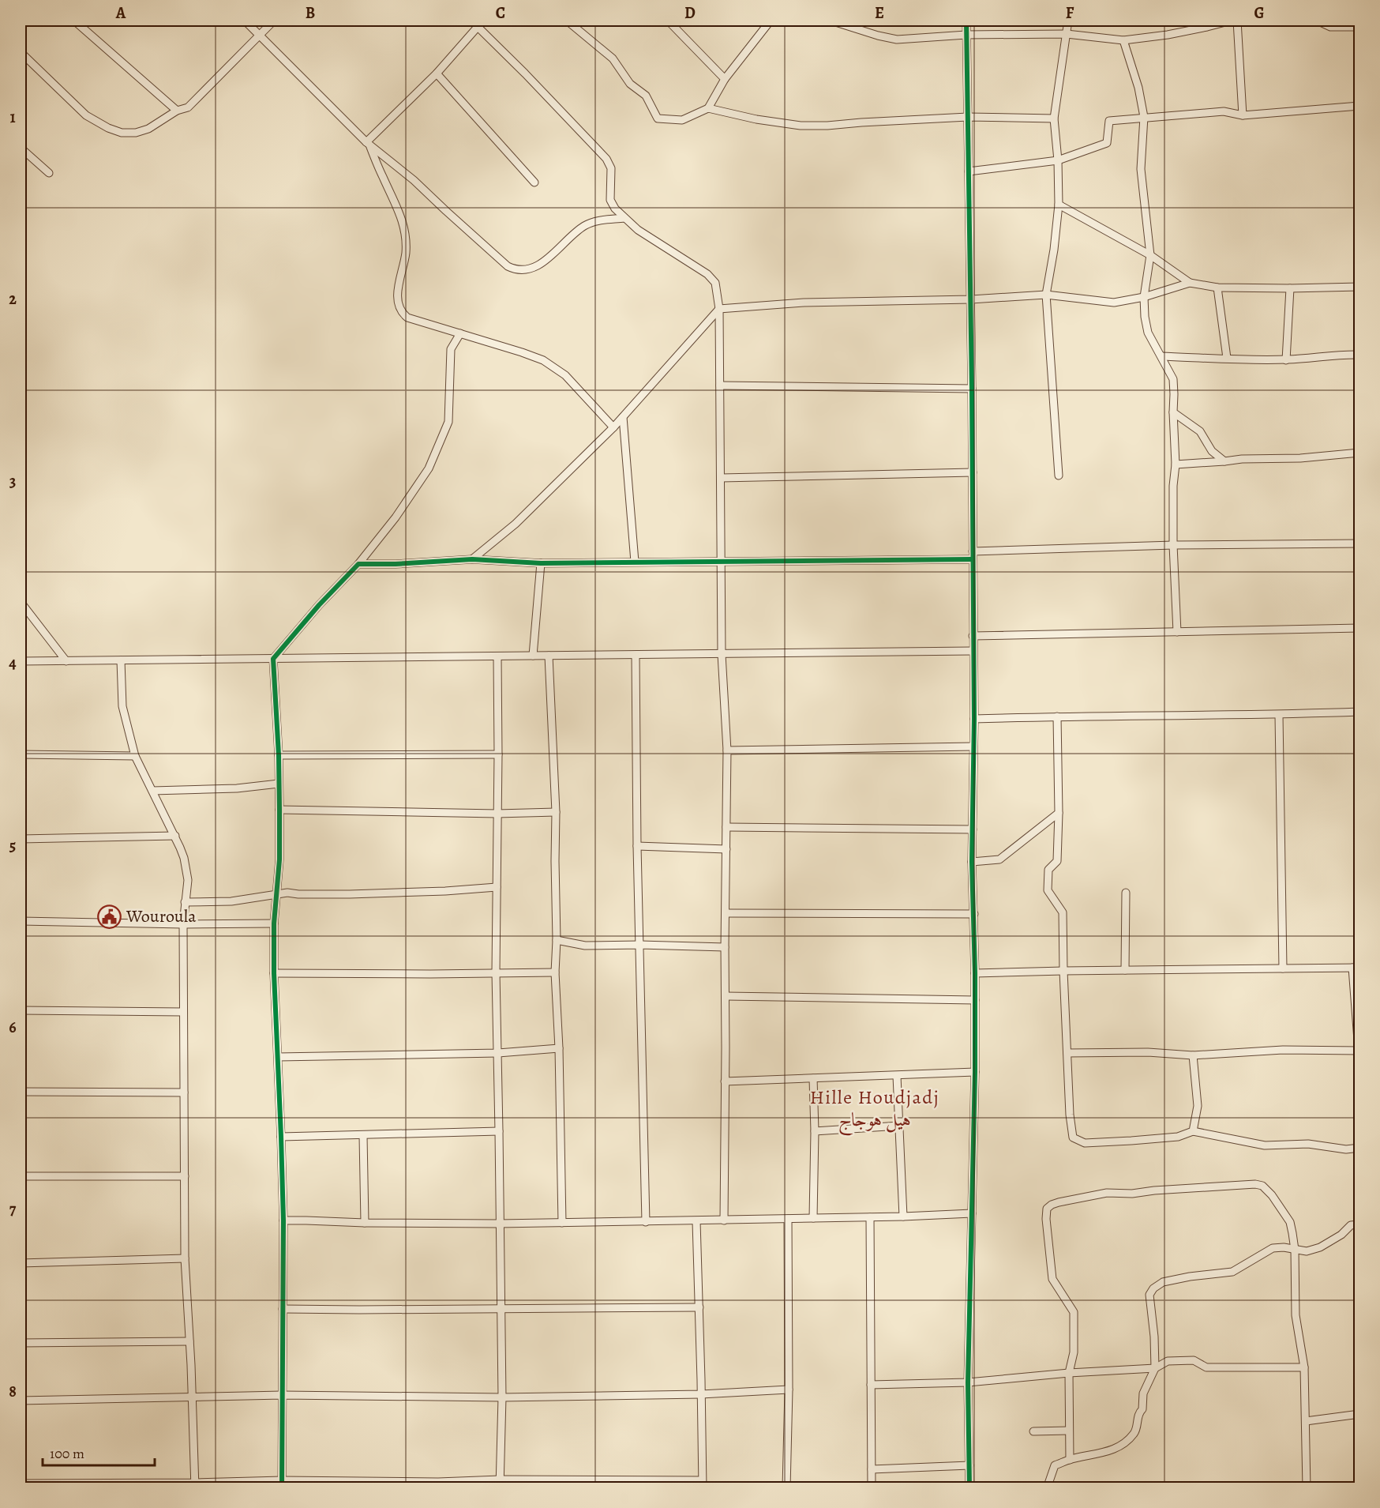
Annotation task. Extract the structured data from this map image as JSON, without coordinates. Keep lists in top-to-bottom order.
{
  "districts": ["Hille Houdjadj هيل هوجاج"],
  "places": {
    "public building": ["Wouroula"]
  },
  "scale_bar": "100 m",
  "grid": {
    "columns": [
      "A",
      "B",
      "C",
      "D",
      "E",
      "F",
      "G"
    ],
    "rows": [
      "1",
      "2",
      "3",
      "4",
      "5",
      "6",
      "7",
      "8"
    ]
  }
}
